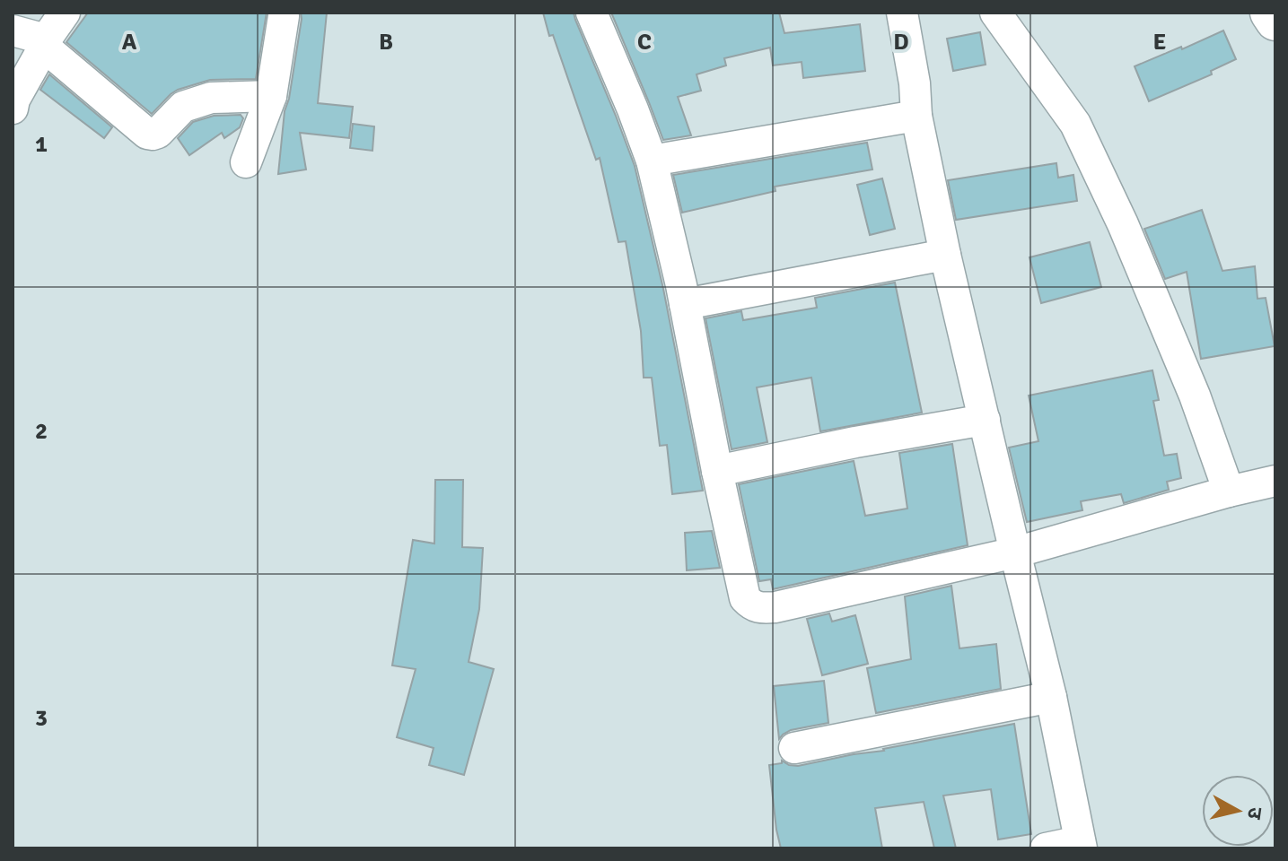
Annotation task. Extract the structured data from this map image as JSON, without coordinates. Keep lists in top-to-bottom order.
{
  "north": "right",
  "grid": {
    "columns": [
      "A",
      "B",
      "C",
      "D",
      "E"
    ],
    "rows": ["1", "2", "3"]
  }
}
